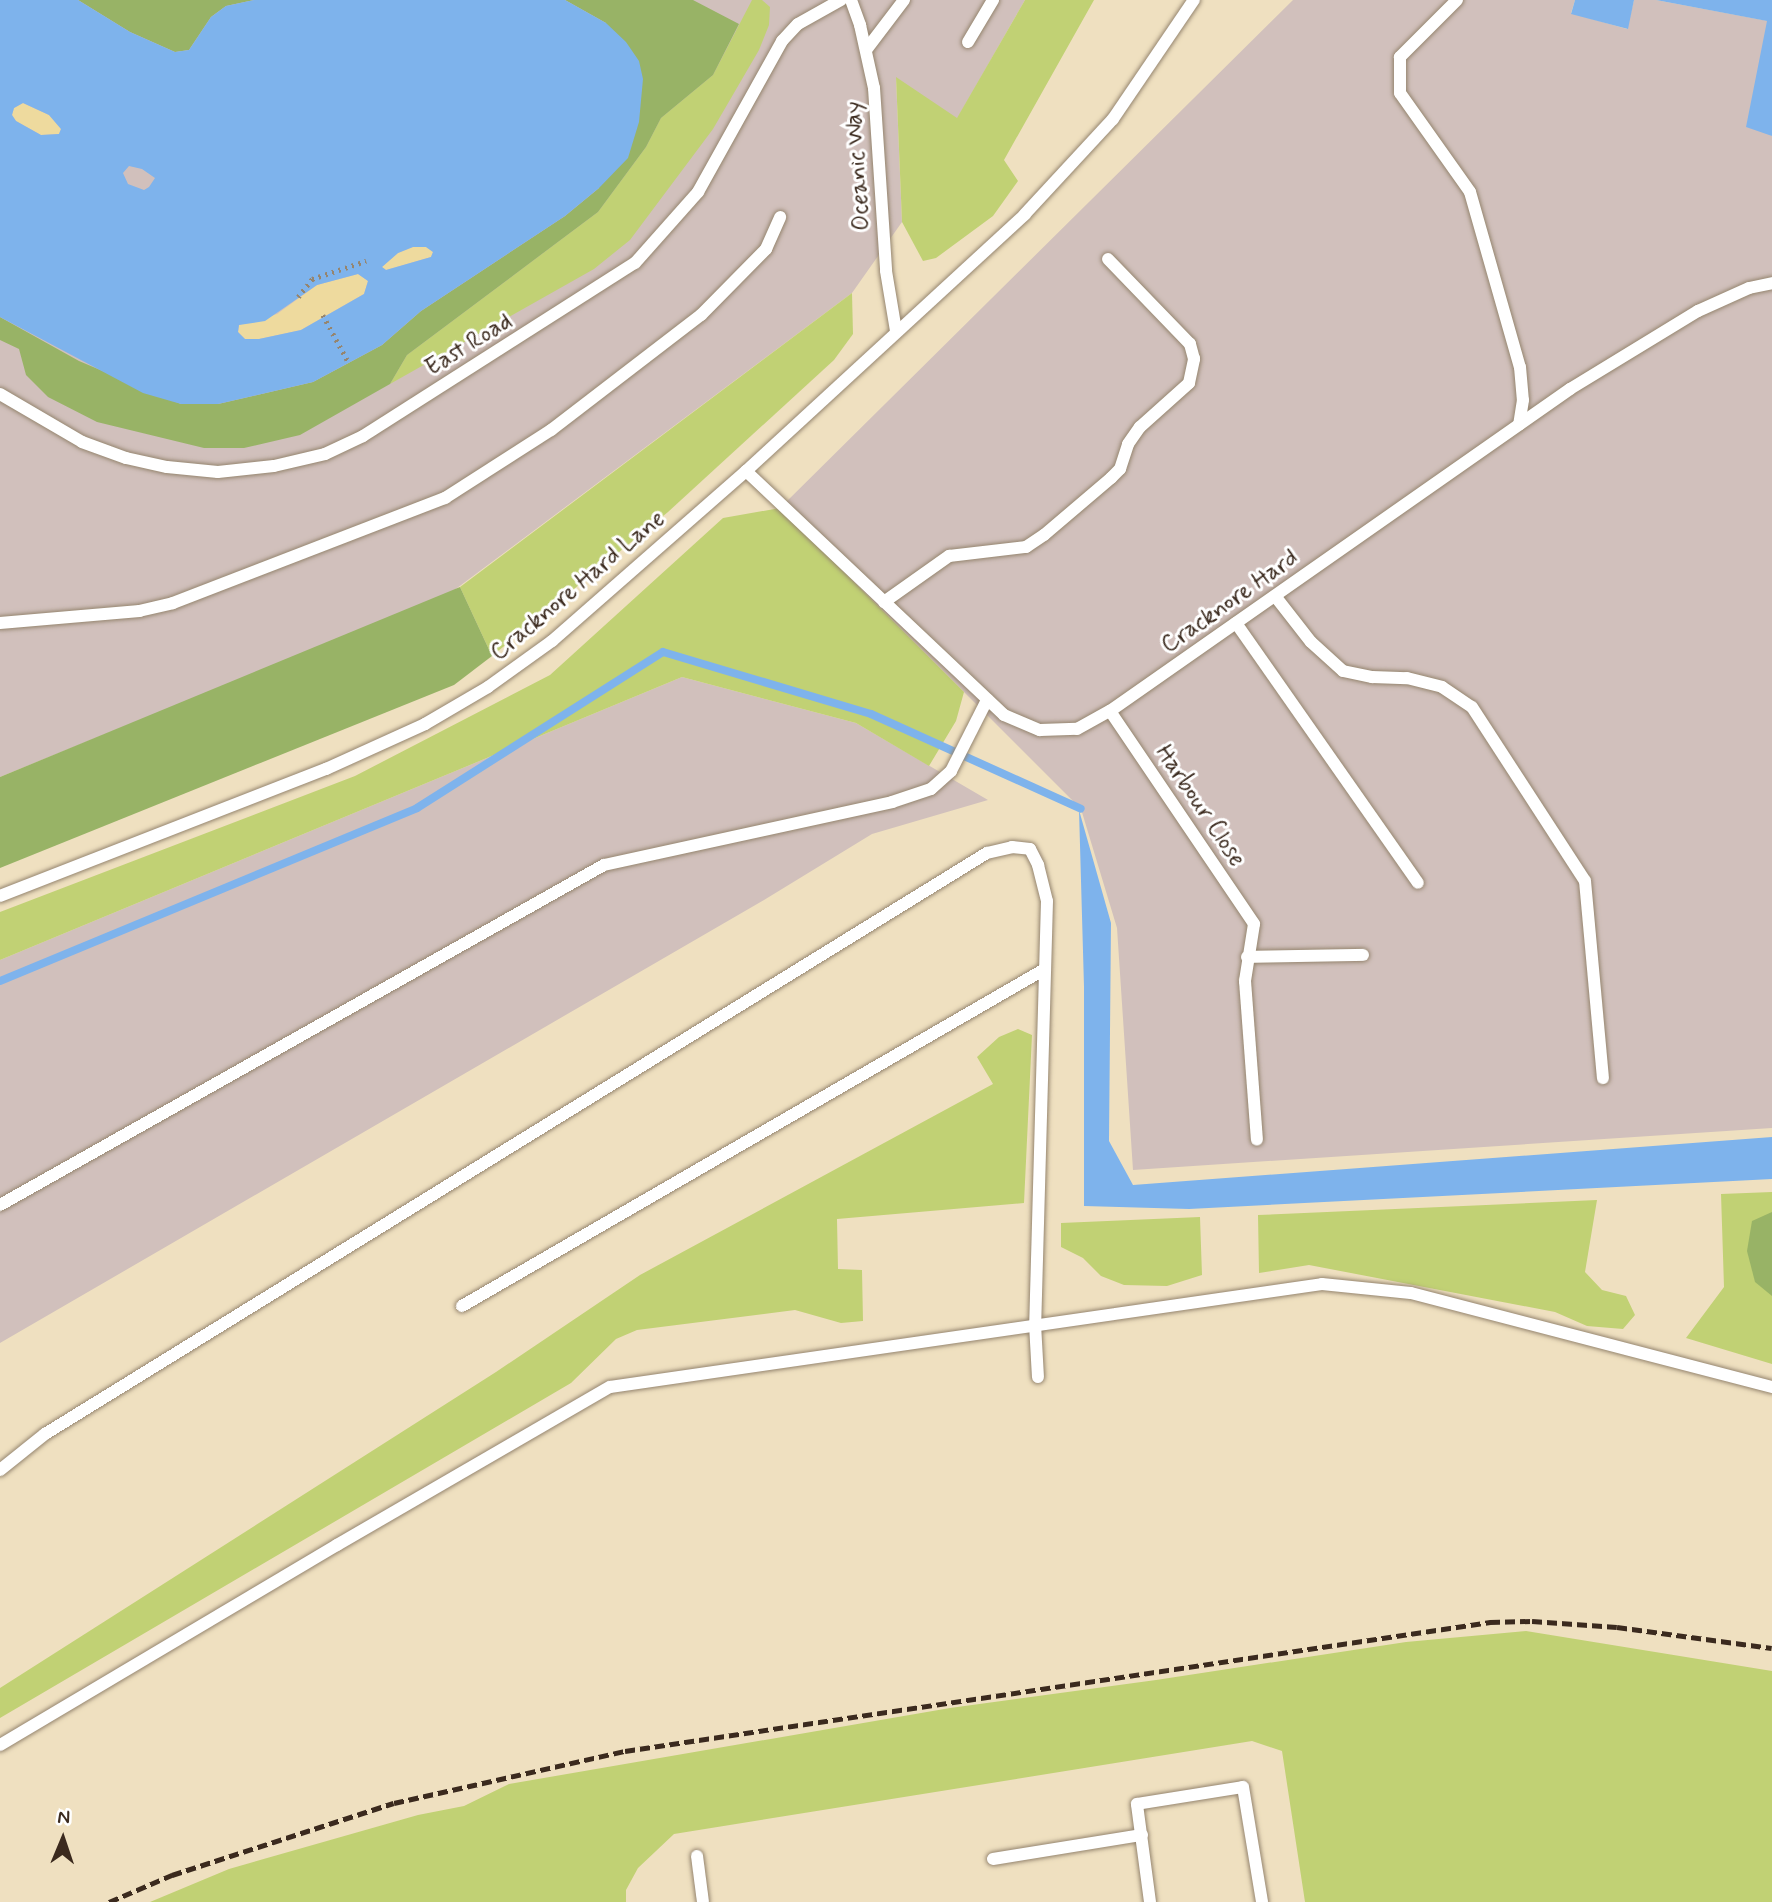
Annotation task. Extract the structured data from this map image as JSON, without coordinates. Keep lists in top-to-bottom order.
{
  "streets": {
    "lane": [
      "Oceanic Way",
      "East Road",
      "Cracknore Hard Lane",
      "Cracknore Hard",
      "Harbour Close"
    ]
  },
  "crossings": [
    ["Oceanic Way", "Cracknore Hard Lane"],
    ["Cracknore Hard Lane", "Cracknore Hard"],
    ["Cracknore Hard", "Harbour Close"]
  ],
  "north": "top"
}
